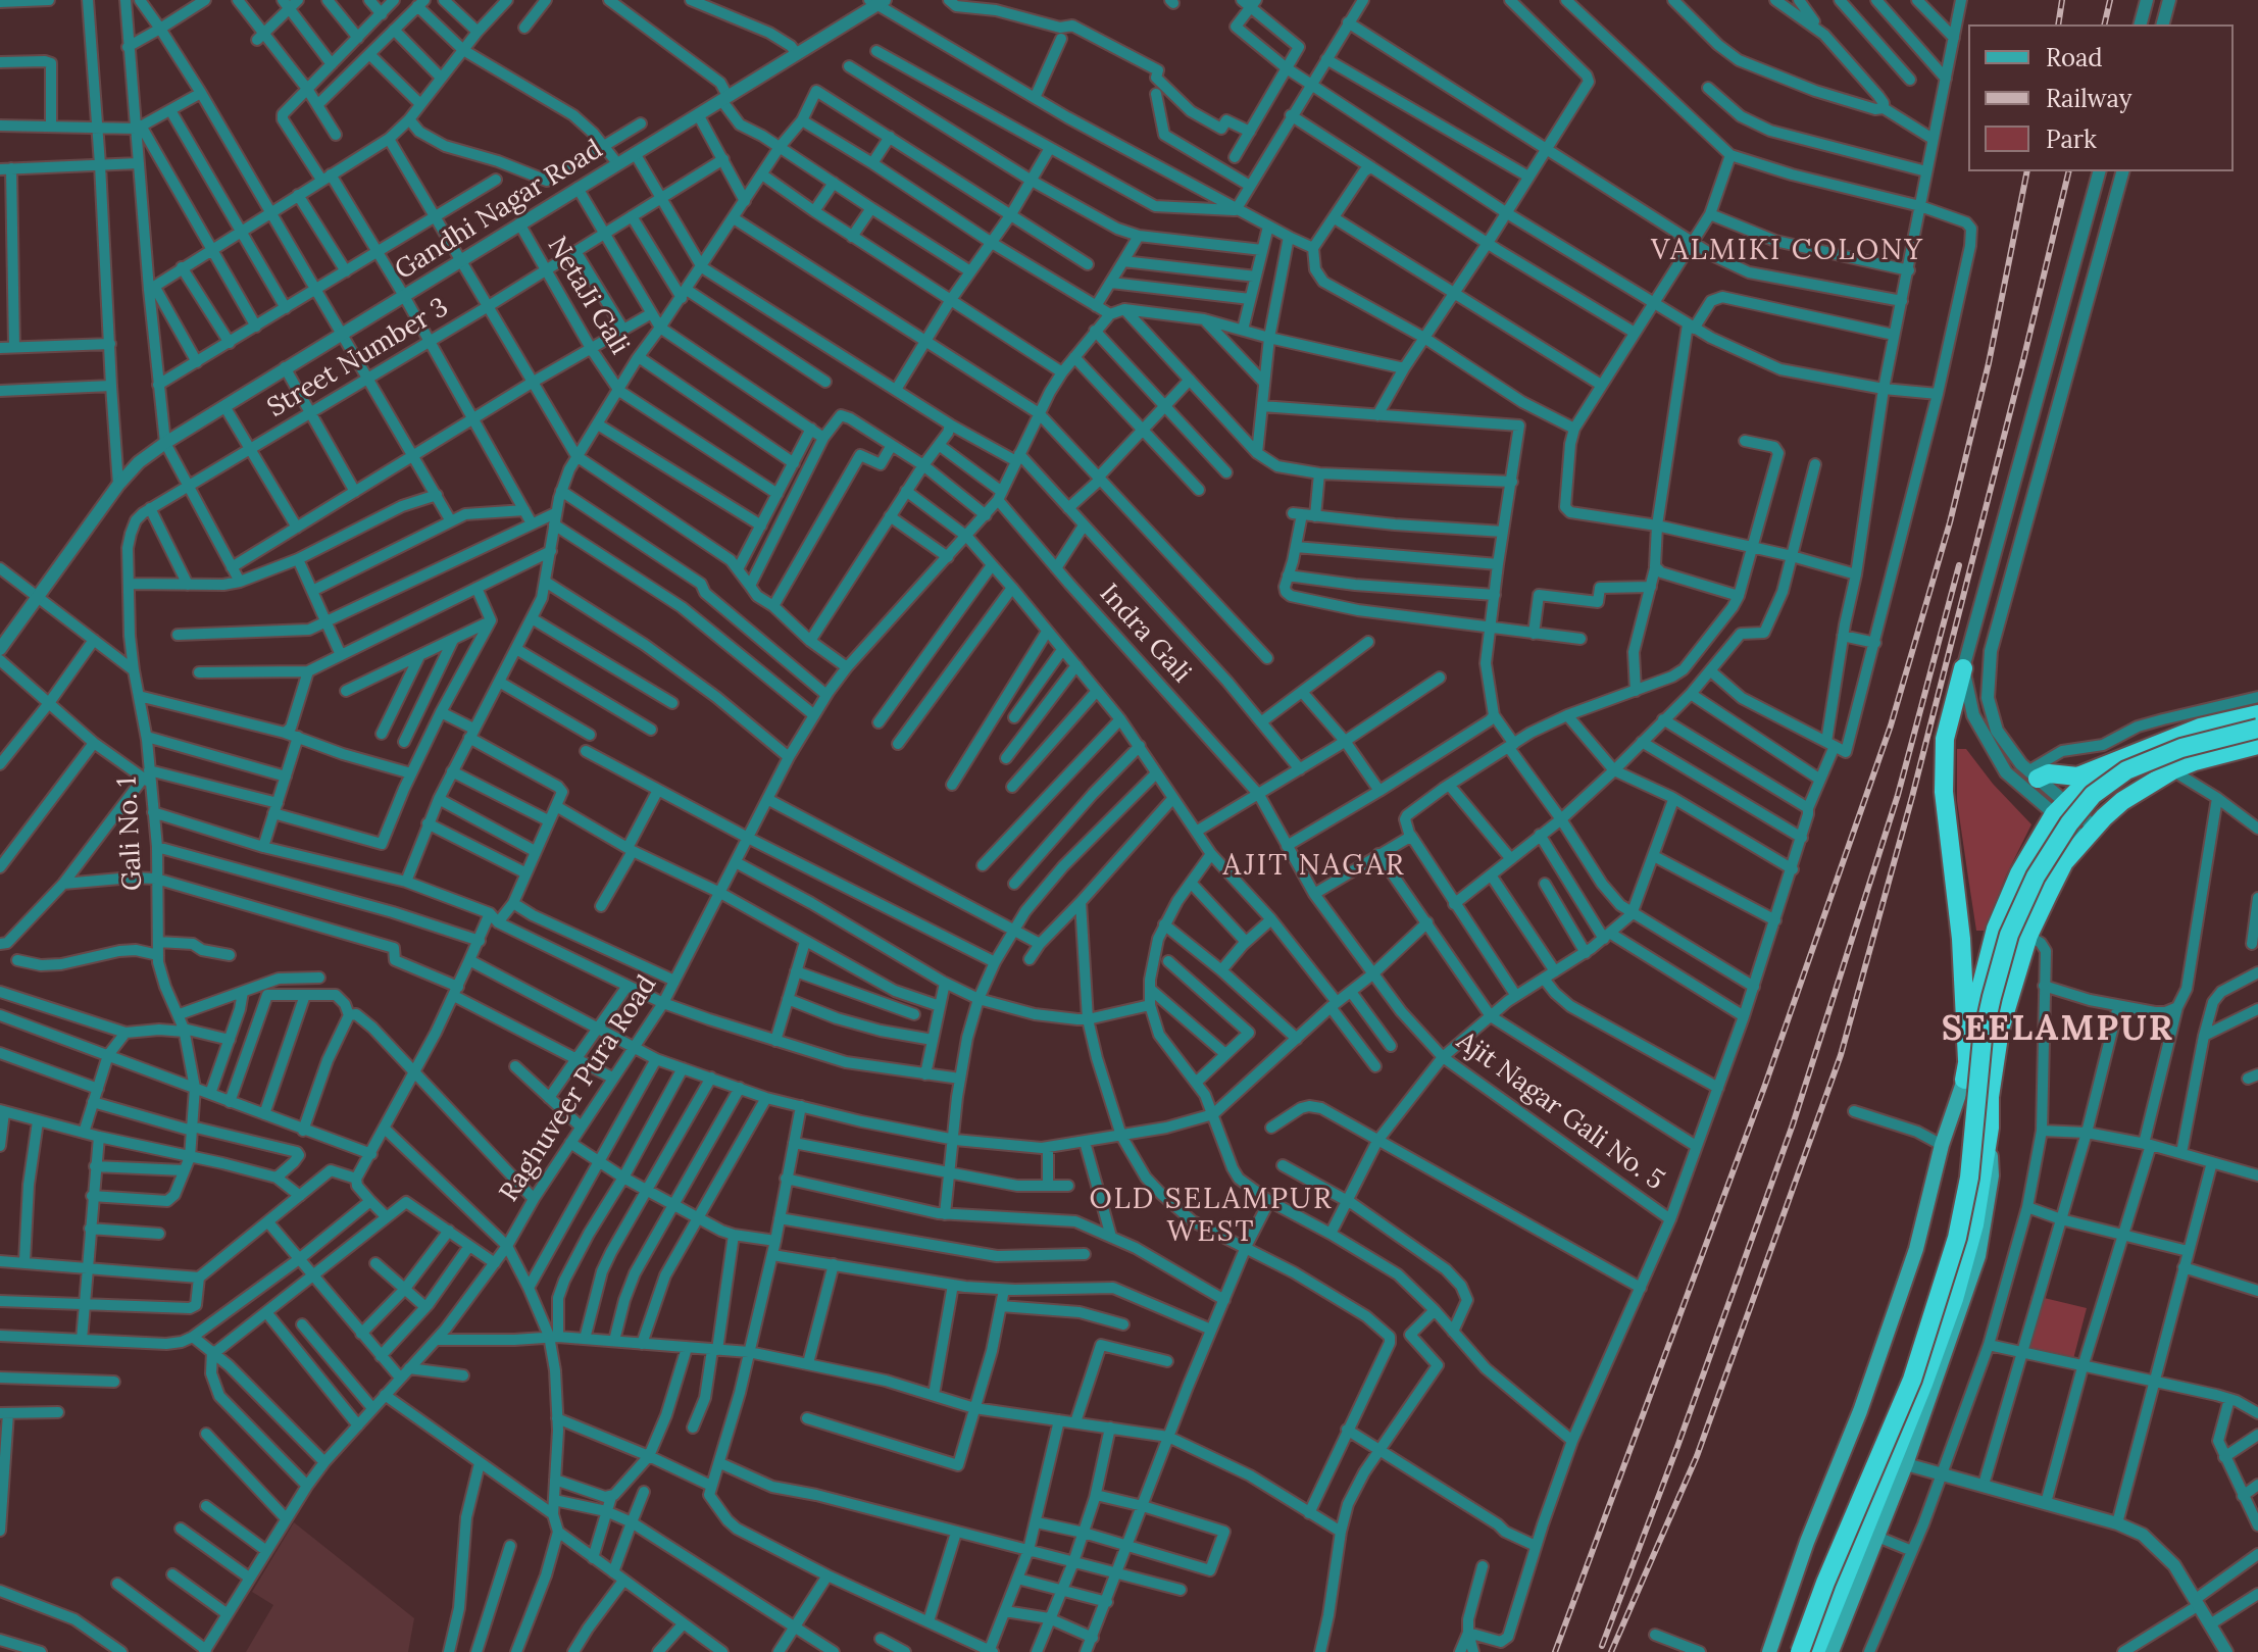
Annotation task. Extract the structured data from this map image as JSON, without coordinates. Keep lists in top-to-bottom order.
{
  "streets": {
    "street": [
      "Gandhi Nagar Road",
      "NetaJi Gali",
      "Street Number 3",
      "Indra Gali",
      "Gali No. 1",
      "Raghuveer Pura Road",
      "Ajit Nagar Gali No. 5"
    ]
  },
  "crossings": [
    ["Gandhi Nagar Road", "NetaJi Gali"],
    ["NetaJi Gali", "Street Number 3"],
    ["Street Number 3", "Gali No. 1"],
    ["Indra Gali", "Ajit Nagar Gali No. 5"]
  ],
  "districts": [
    "VALMIKI COLONY",
    "AJIT NAGAR",
    "SEELAMPUR",
    "OLD SELAMPUR WEST"
  ],
  "legend": ["Road", "Railway", "Park"]
}
